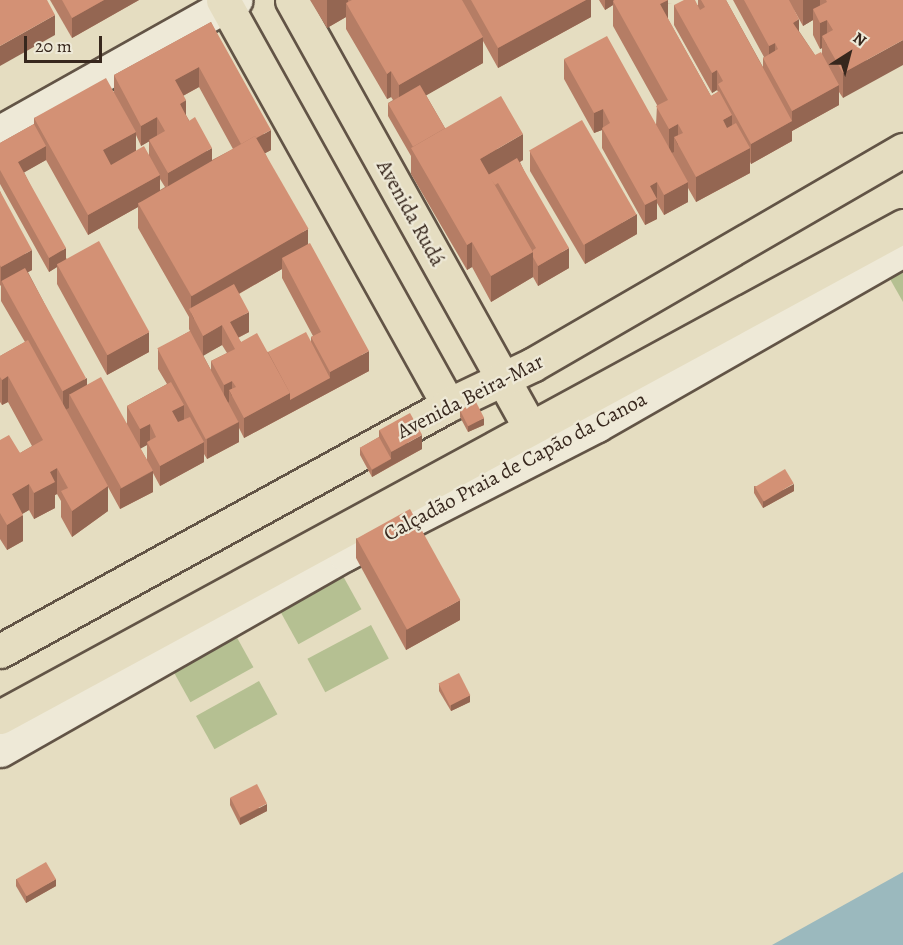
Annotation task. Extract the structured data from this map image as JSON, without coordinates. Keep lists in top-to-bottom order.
{
  "streets": {
    "main road": ["Avenida Rudá", "Avenida Beira-Mar"],
    "street": ["Calçadão Praia de Capão da Canoa"]
  },
  "crossings": [
    ["Avenida Rudá", "Avenida Beira-Mar"]
  ],
  "scale_bar": "20 m",
  "north": "top right"
}
